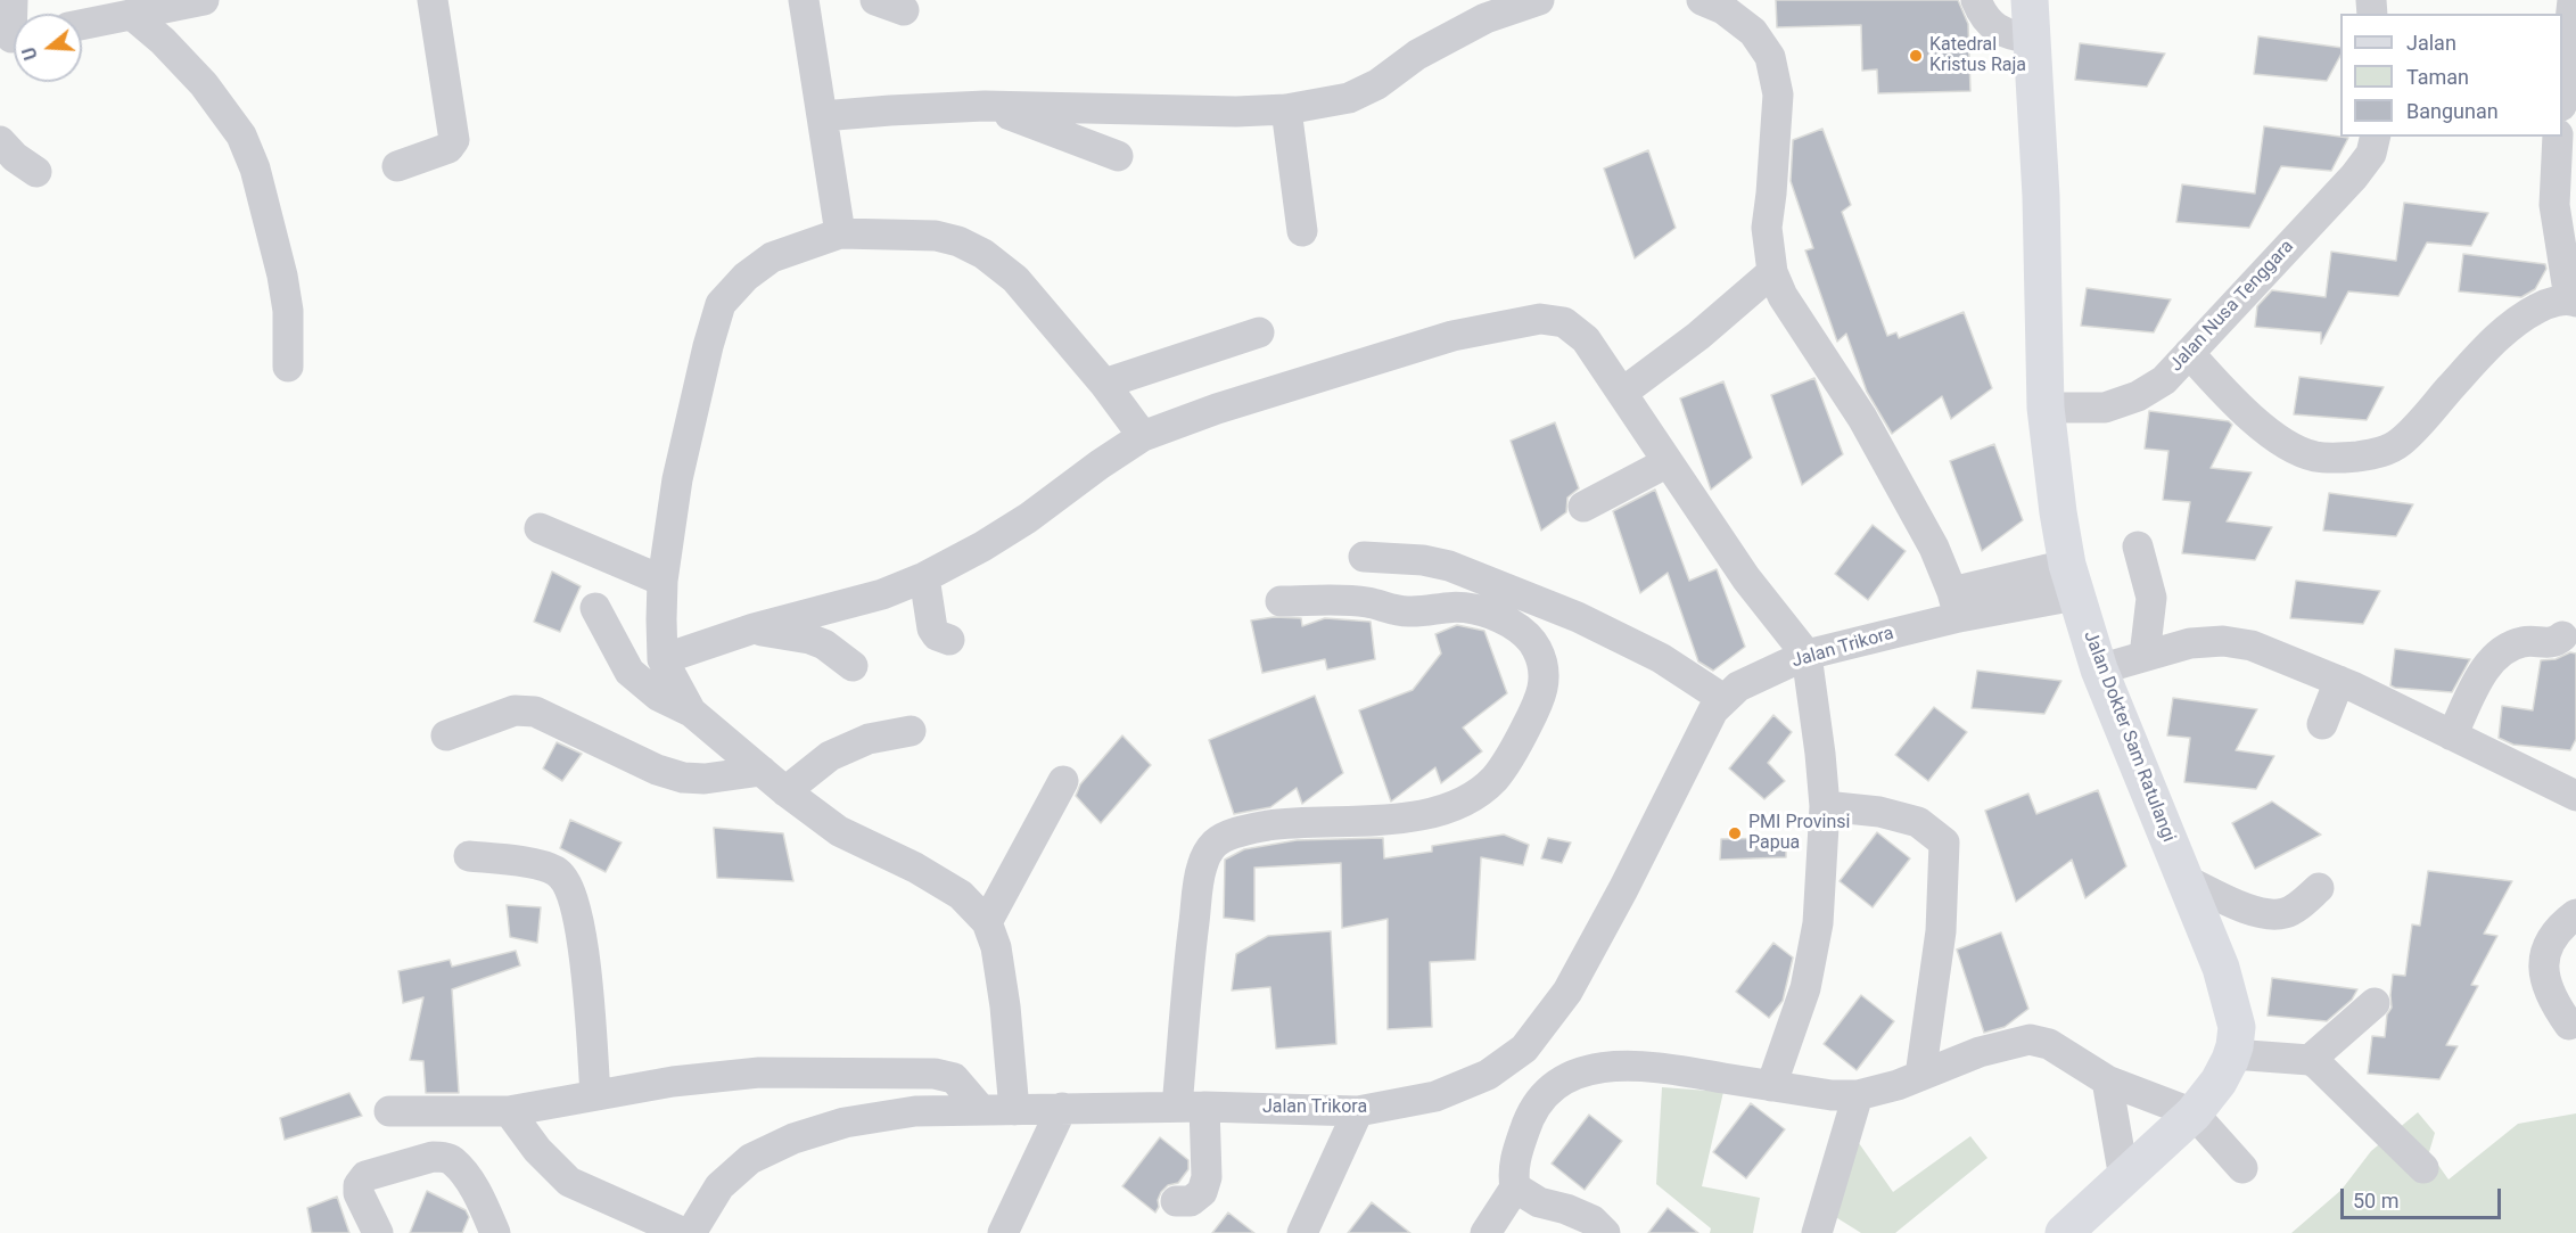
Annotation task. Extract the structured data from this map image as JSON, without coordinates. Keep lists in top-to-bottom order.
{
  "streets": {
    "main road": ["Jalan Dokter Sam Ratulangi"],
    "street": ["Jalan Nusa Tenggara", "Jalan Trikora"]
  },
  "crossings": [
    ["Jalan Nusa Tenggara", "Jalan Dokter Sam Ratulangi"],
    ["Jalan Trikora", "Jalan Dokter Sam Ratulangi"]
  ],
  "places": ["Katedral Kristus Raja", "PMI Provinsi Papua"],
  "legend": ["Jalan", "Taman", "Bangunan"],
  "scale_bar": "50 m",
  "north": "left"
}
